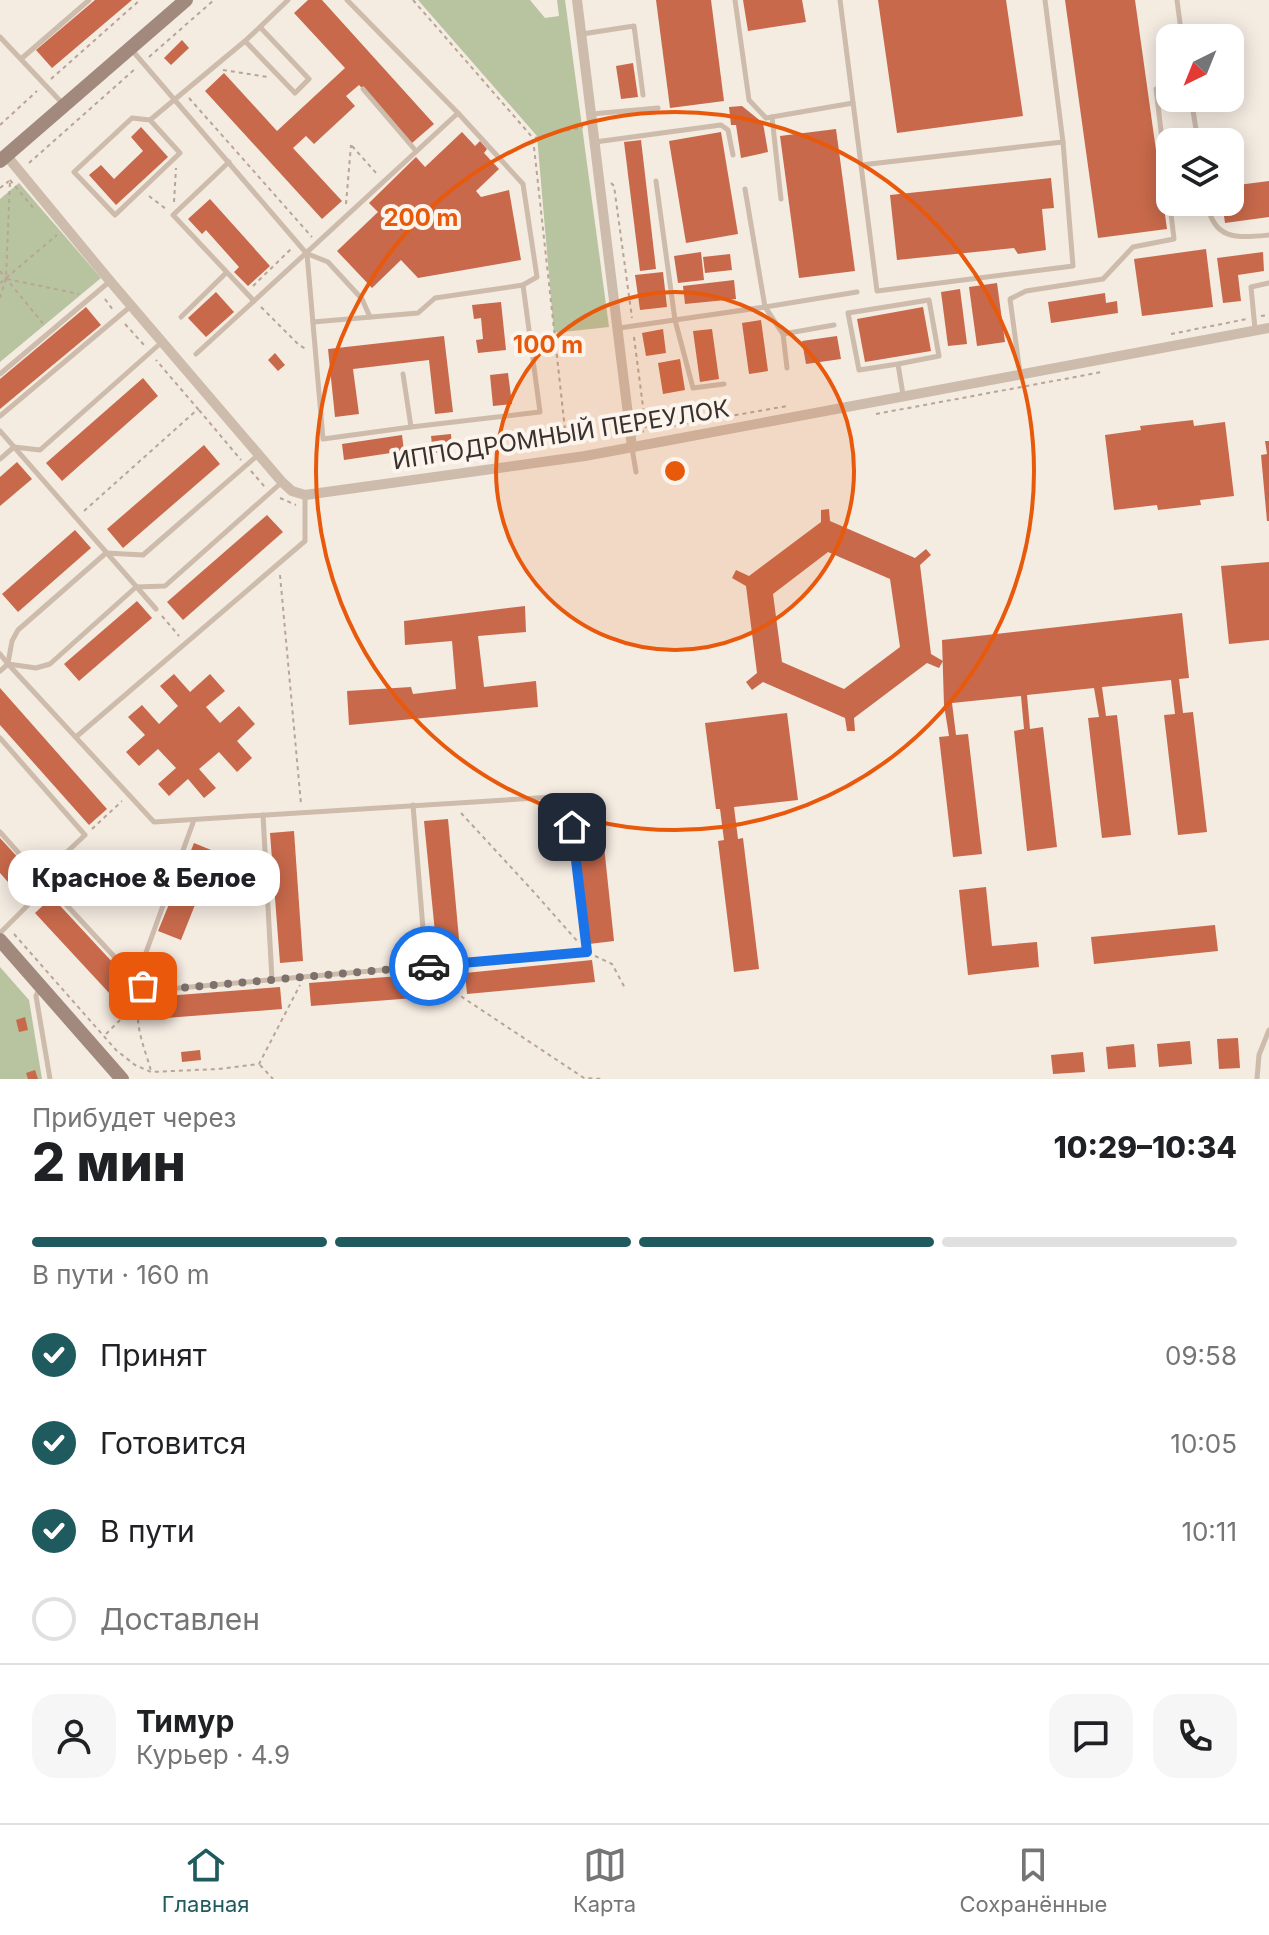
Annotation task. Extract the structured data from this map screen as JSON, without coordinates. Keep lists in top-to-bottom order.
{
  "streets": {
    "street": ["ИППОДРОМНЫЙ ПЕРЕУЛОК"]
  },
  "places": ["Красное & Белое"],
  "north": "bottom left",
  "page": {
    "bubble": "Красное & Белое",
    "heading": ["2 мин", "Прибудет через", "10:29–10:34"],
    "panel": ["Тимур", "Курьер · 4.9"],
    "bar": "В пути · 160 m",
    "list": [
      ["Принят", "09:58"],
      ["Готовится", "10:05"],
      ["В пути", "10:11"],
      "Доставлен"
    ],
    "tabs": ["Главная", "Карта", "Сохранённые"]
  },
  "rings": ["200 m", "100 m"]
}
